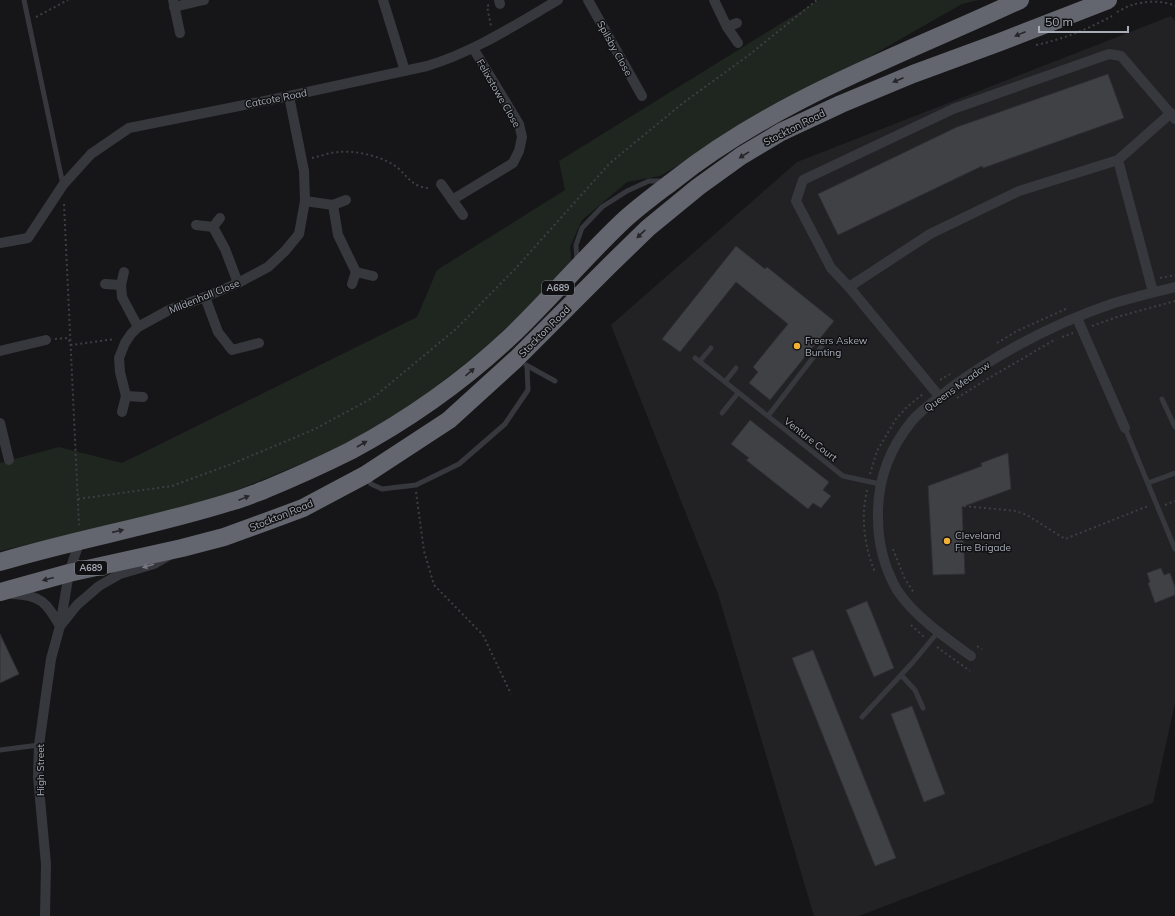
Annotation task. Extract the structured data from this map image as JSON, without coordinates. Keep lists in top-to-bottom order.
{
  "streets": {
    "highway": ["Stockton Road", "A689"],
    "street": [
      "Spilsby Close",
      "Felixstowe Close",
      "Catcote Road",
      "Mildenhall Close",
      "Queens Meadow",
      "High Street"
    ],
    "lane": ["Venture Court"]
  },
  "crossings": [
    ["Felixstowe Close", "Catcote Road"],
    ["Catcote Road", "Mildenhall Close"],
    ["Stockton Road", "High Street"]
  ],
  "places": ["Freers Askew Bunting", "Cleveland Fire Brigade"],
  "scale_bar": "50 m"
}
